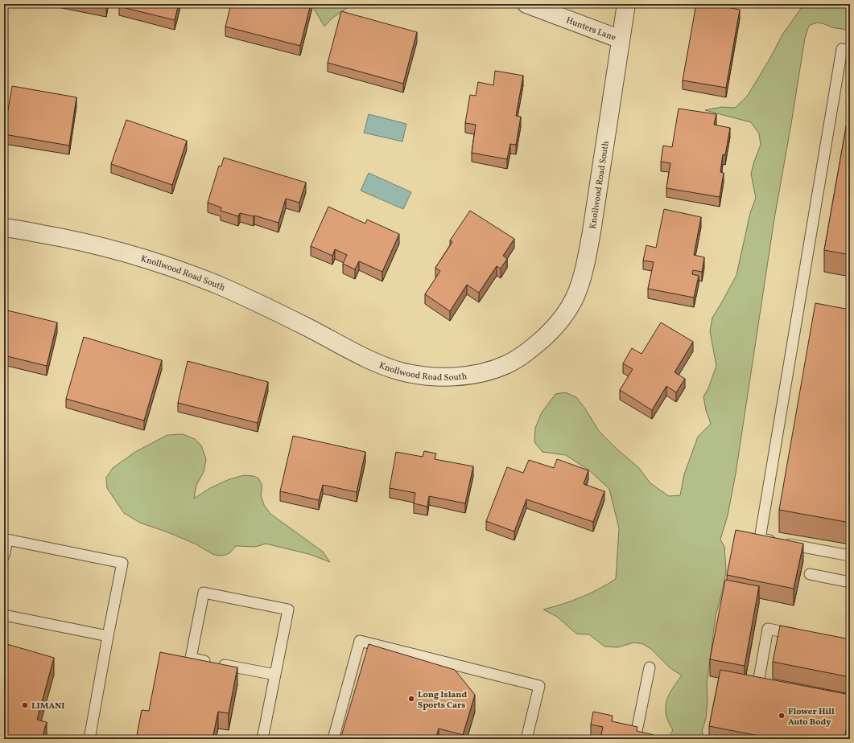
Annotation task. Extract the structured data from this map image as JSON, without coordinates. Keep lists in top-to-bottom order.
{
  "streets": {
    "street": ["Hunters Lane", "Knollwood Road South"]
  },
  "crossings": [
    ["Hunters Lane", "Knollwood Road South"]
  ],
  "places": ["Long Island Sports Cars", "LIMANI", "Flower Hill Auto Body"]
}
